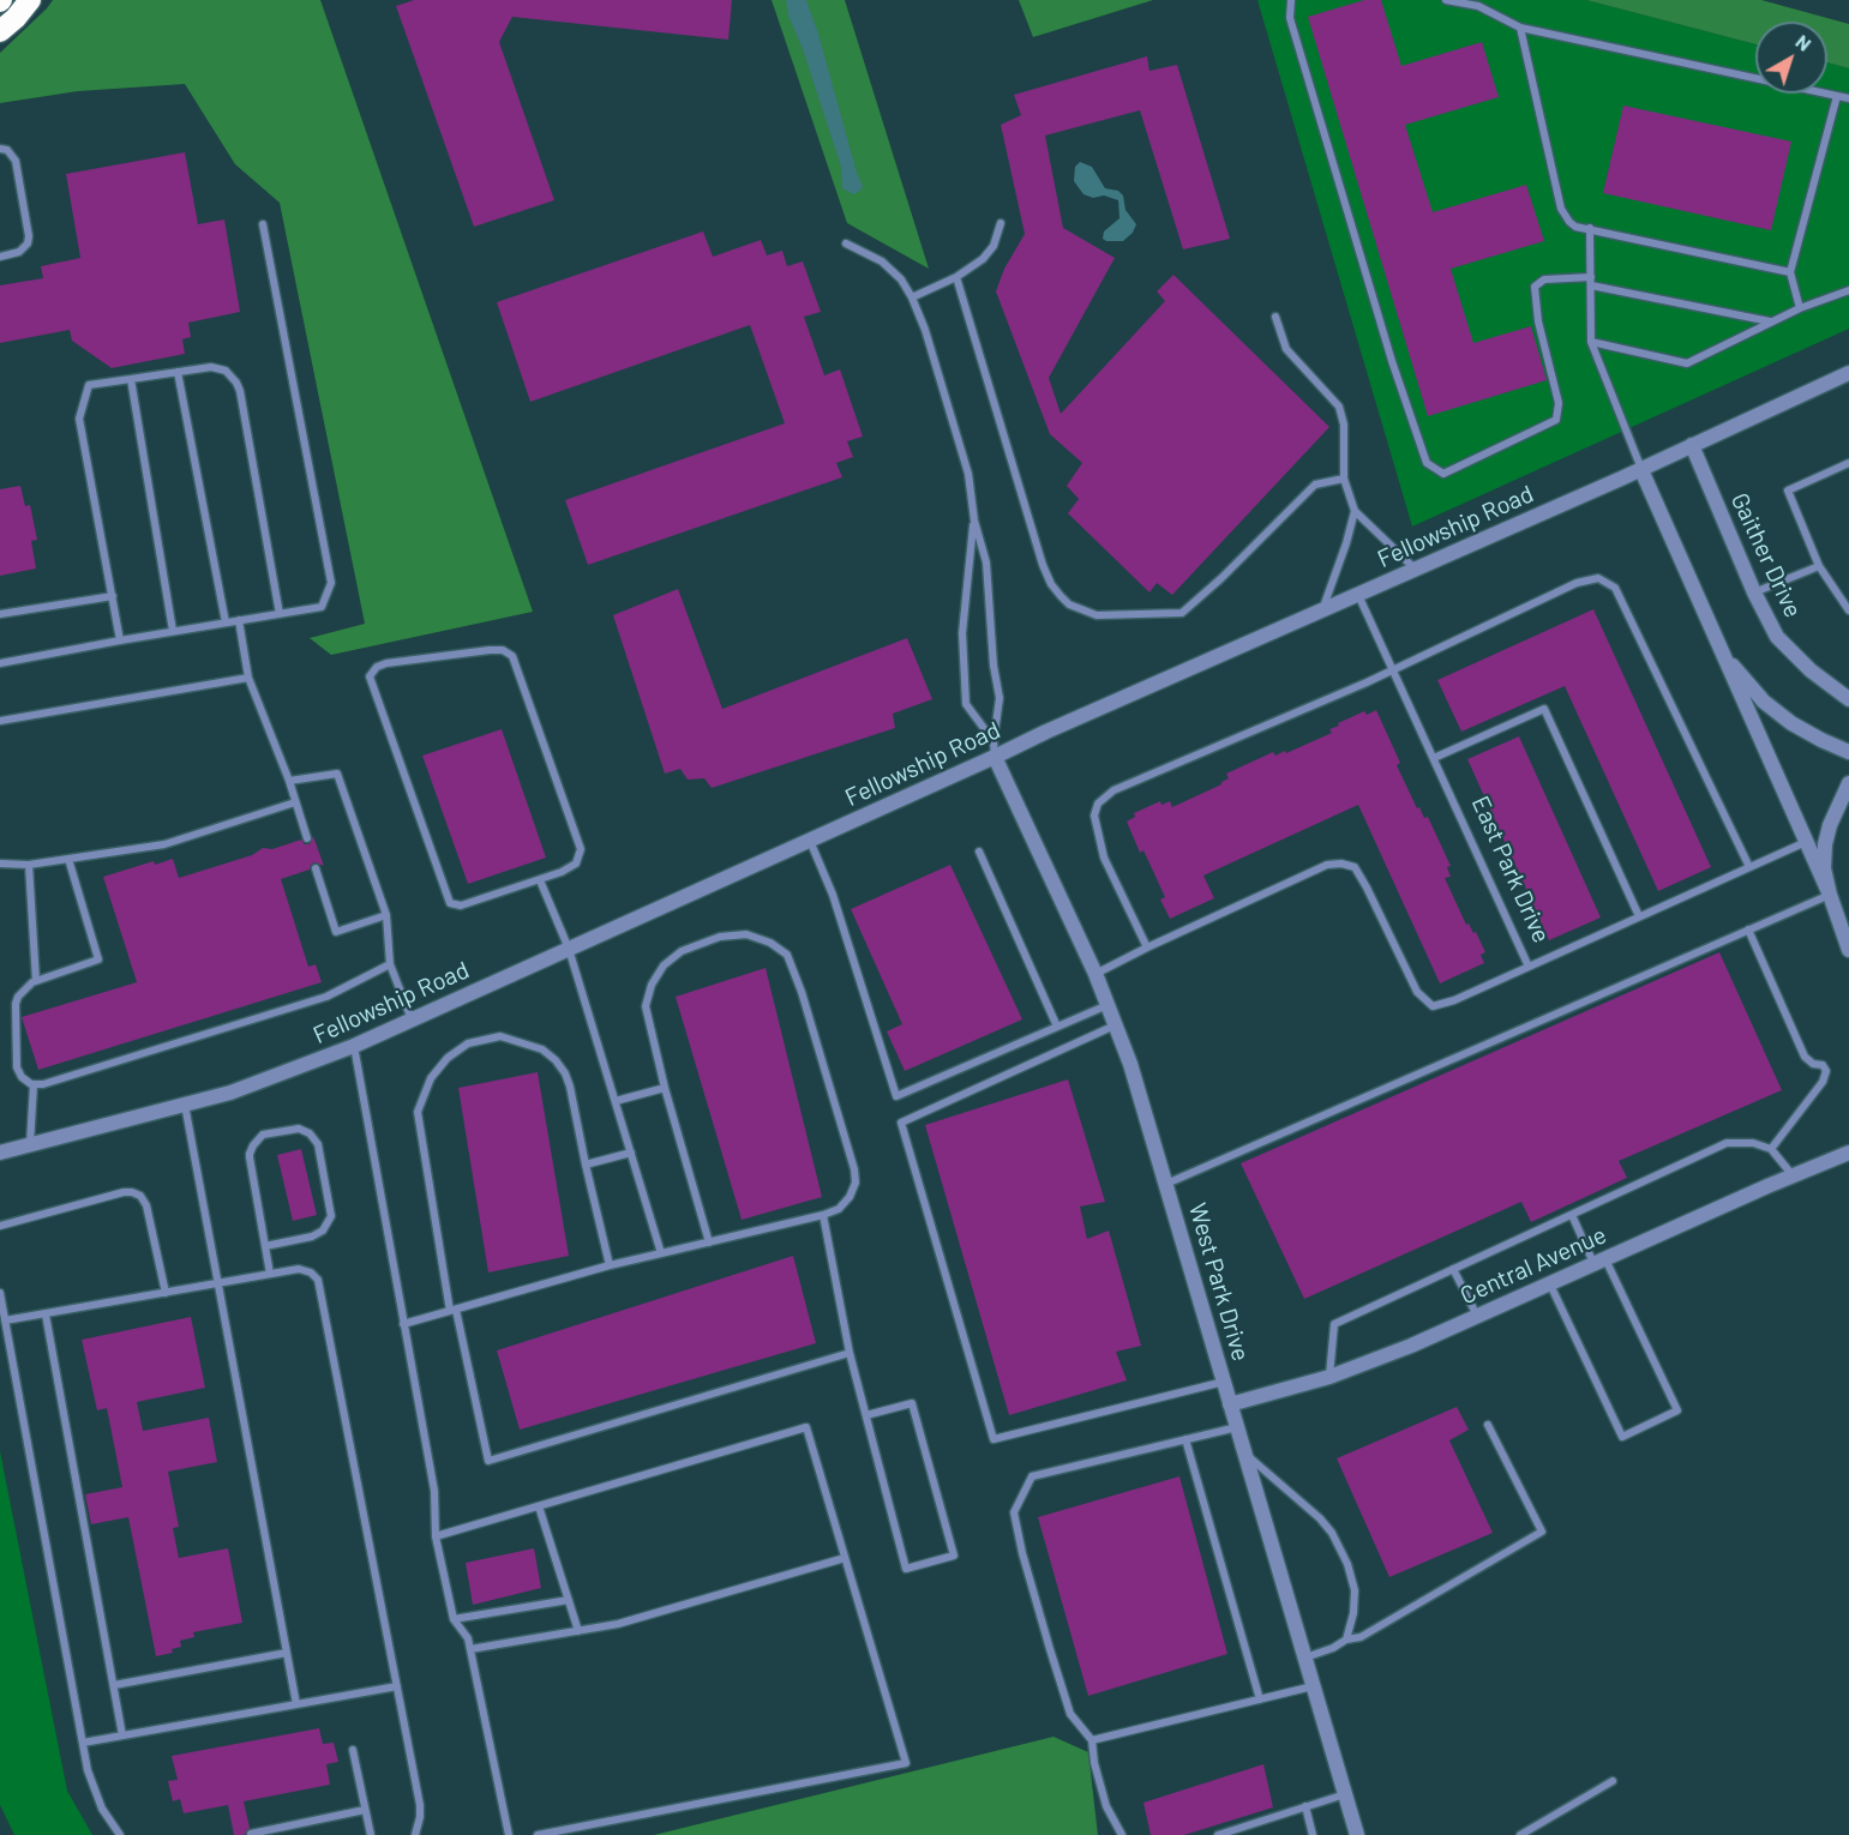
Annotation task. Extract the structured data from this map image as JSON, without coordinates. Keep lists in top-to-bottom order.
{
  "streets": {
    "street": [
      "Fellowship Road",
      "Gaither Drive",
      "Central Avenue",
      "West Park Drive"
    ],
    "lane": ["East Park Drive"]
  },
  "crossings": [
    ["Fellowship Road", "Gaither Drive"],
    ["Fellowship Road", "East Park Drive"],
    ["Fellowship Road", "West Park Drive"],
    ["Central Avenue", "West Park Drive"]
  ],
  "north": "top right"
}
